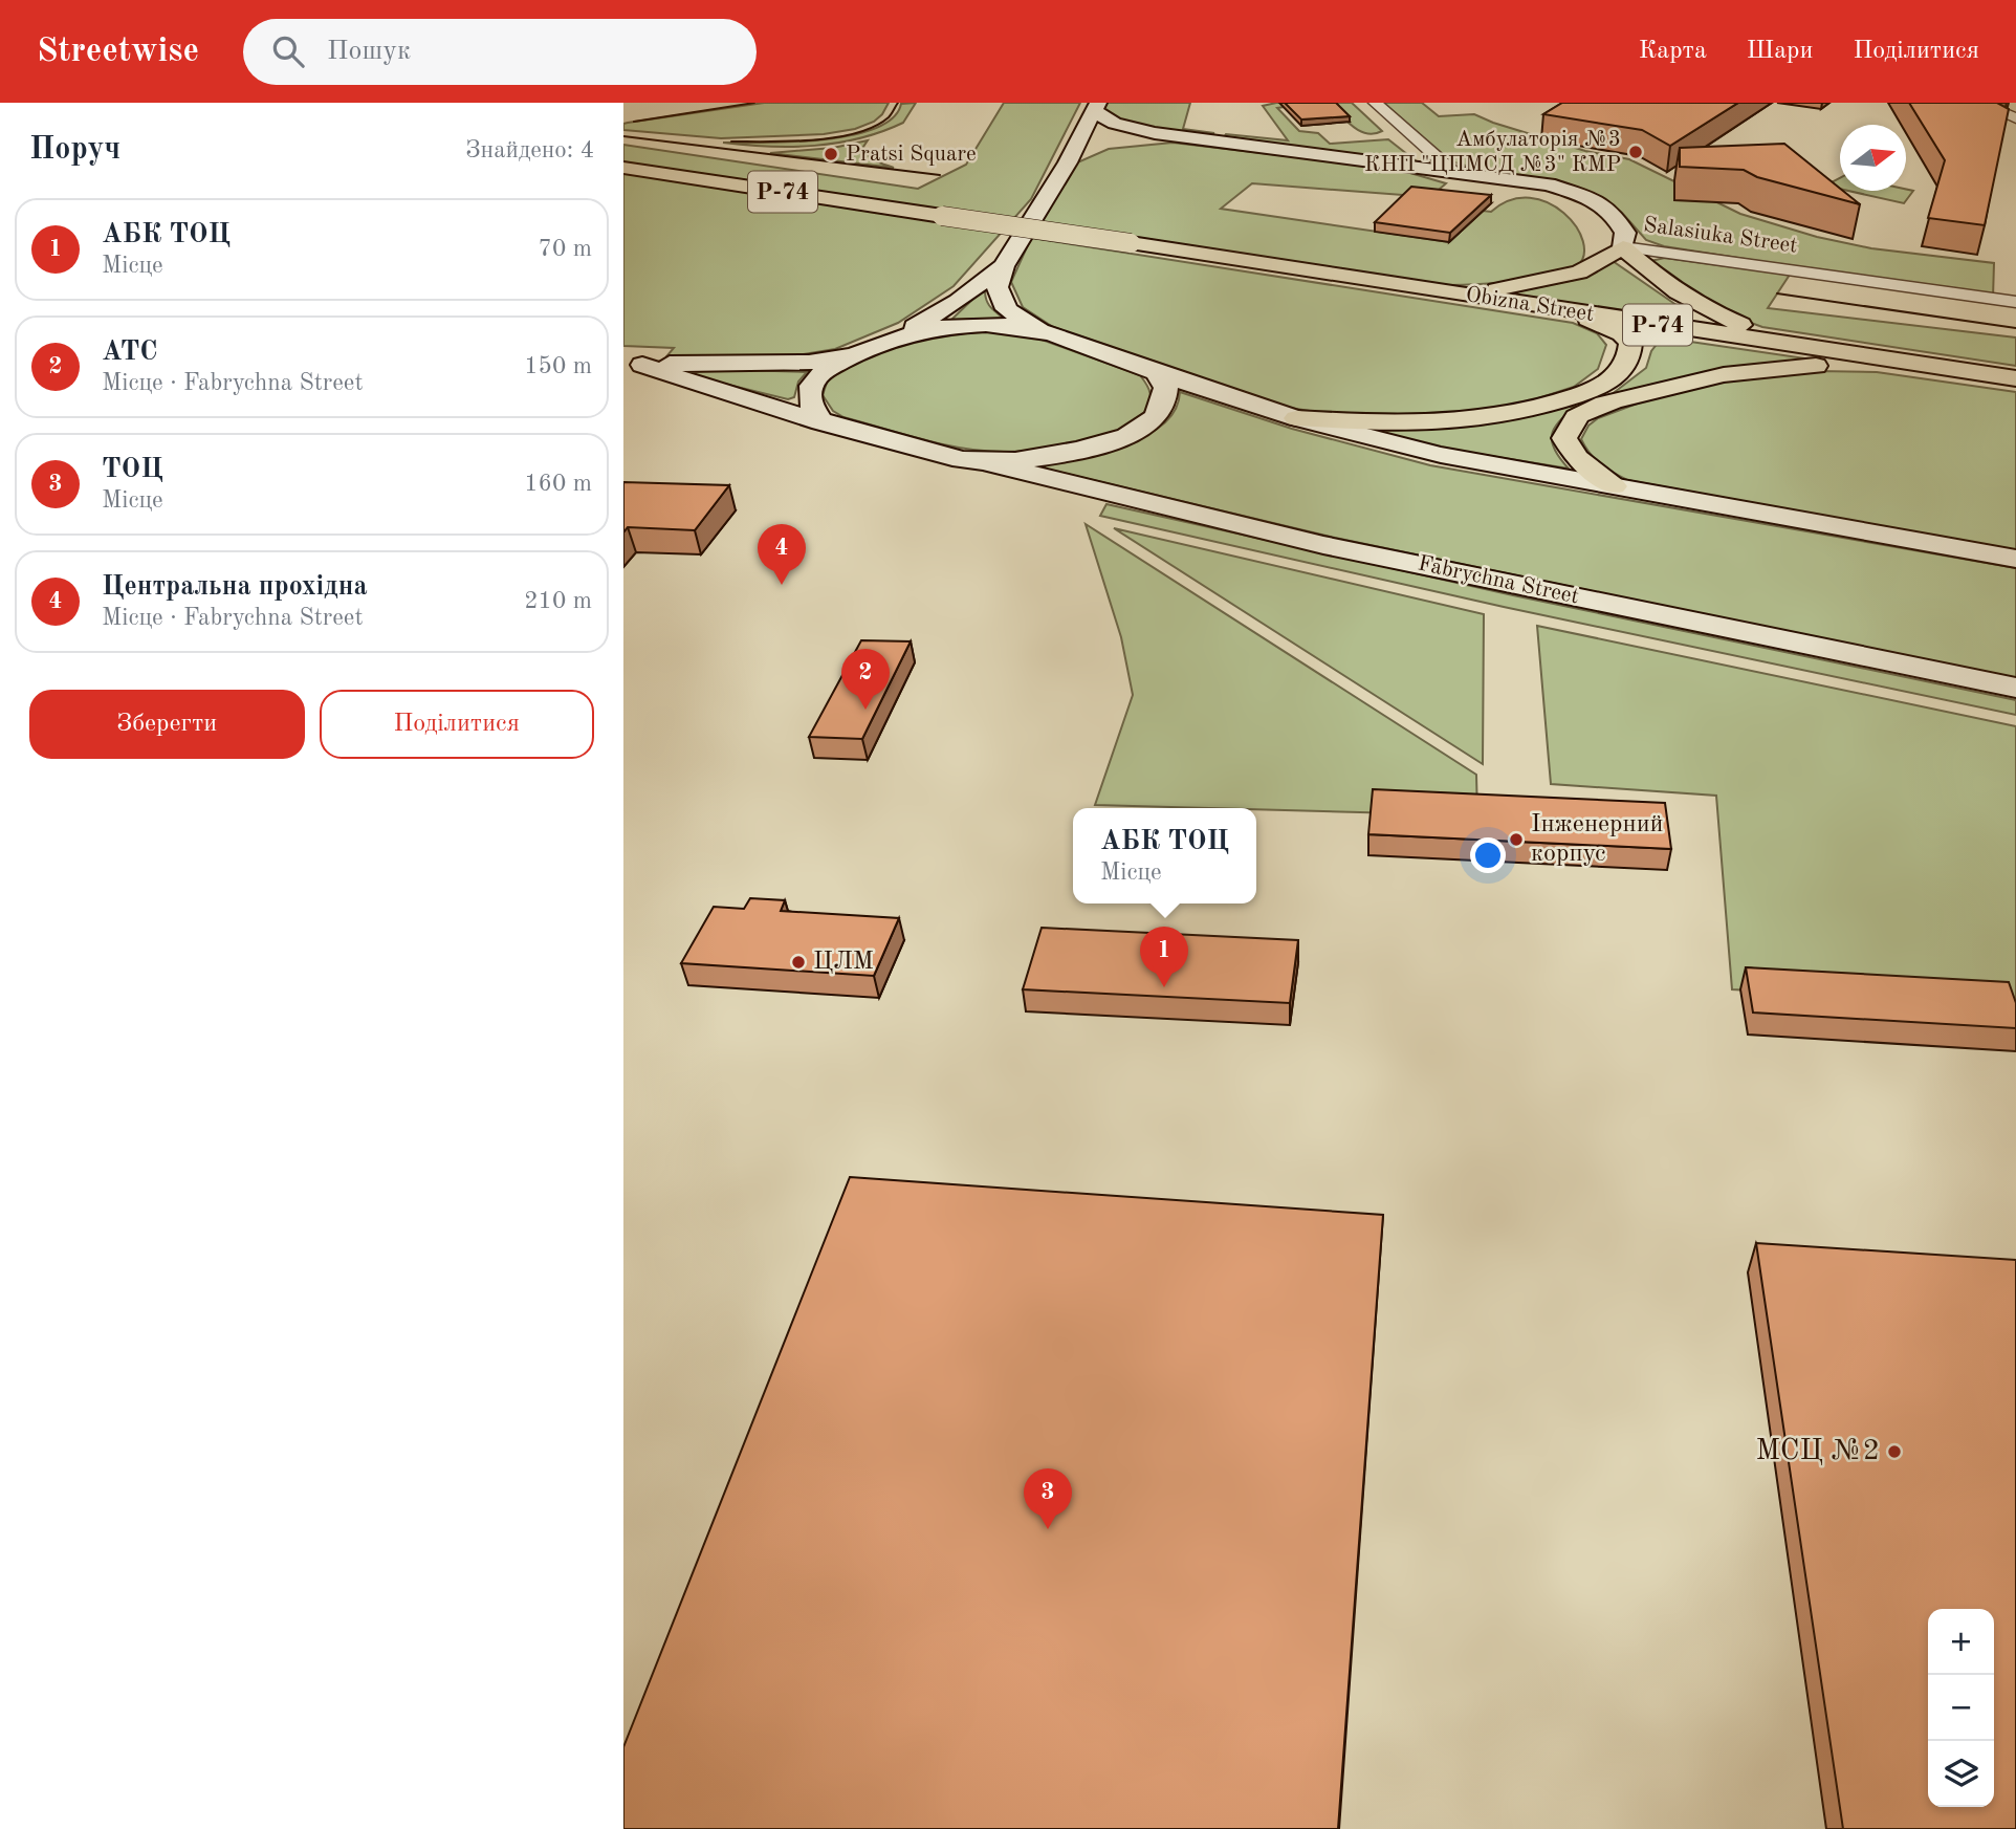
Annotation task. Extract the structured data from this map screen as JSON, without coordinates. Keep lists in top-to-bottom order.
{
  "streets": {
    "main road": [
      "Р-74",
      "Salasiuka Street",
      "Obizna Street",
      "Fabrychna Street"
    ]
  },
  "places": [
    "Амбулаторія №3 КНП \"ЦПМСД №3\" КМР",
    "Pratsi Square",
    "Інженерний корпус",
    "ЦЛМ",
    "МСЦ №2"
  ],
  "north": "right",
  "page": {
    "header": "Streetwise",
    "search": "Пошук",
    "nav": ["Карта", "Шари", "Поділитися"],
    "heading": ["Поруч", "Знайдено: 4"],
    "list": [
      {
        "mark": "1",
        "name": "АБК ТОЦ",
        "note": "Місце",
        "value": "70 m"
      },
      {
        "mark": "2",
        "name": "АТС",
        "note": "Місце · Fabrychna Street",
        "value": "150 m"
      },
      {
        "mark": "3",
        "name": "ТОЦ",
        "note": "Місце",
        "value": "160 m"
      },
      {
        "mark": "4",
        "name": "Центральна прохідна",
        "note": "Місце · Fabrychna Street",
        "value": "210 m"
      }
    ],
    "pins": [
      "4",
      "2",
      "1",
      "3"
    ],
    "buttons": ["Зберегти", "Поділитися"],
    "popup": ["АБК ТОЦ", "Місце"],
    "map_buttons": ["+", "−"]
  }
}
